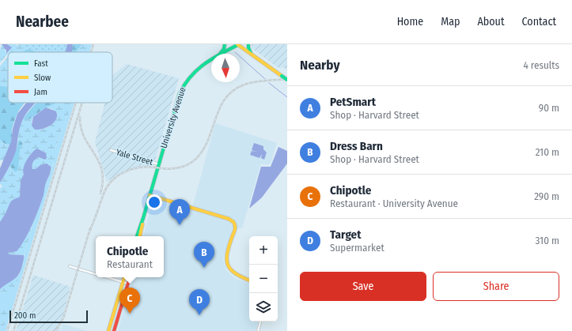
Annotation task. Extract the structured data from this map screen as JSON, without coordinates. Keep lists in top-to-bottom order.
{
  "streets": {
    "main road": ["University Avenue"],
    "street": ["Yale Street"]
  },
  "crossings": [
    ["University Avenue", "Yale Street"]
  ],
  "legend": ["Fast", "Slow", "Jam"],
  "scale_bar": "200 m",
  "north": "bottom",
  "page": {
    "header": "Nearbee",
    "nav": [
      "Home",
      "Map",
      "About",
      "Contact"
    ],
    "heading": ["Nearby", "4 results"],
    "list": [
      {
        "mark": "A",
        "name": "PetSmart",
        "note": "Shop · Harvard Street",
        "value": "90 m"
      },
      {
        "mark": "B",
        "name": "Dress Barn",
        "note": "Shop · Harvard Street",
        "value": "210 m"
      },
      {
        "mark": "C",
        "name": "Chipotle",
        "note": "Restaurant · University Avenue",
        "value": "290 m"
      },
      {
        "mark": "D",
        "name": "Target",
        "note": "Supermarket",
        "value": "310 m"
      }
    ],
    "pins": [
      "A",
      "B",
      "C",
      "D"
    ],
    "map_buttons": ["+", "−"],
    "popup": ["Chipotle", "Restaurant"],
    "buttons": ["Save", "Share"],
    "scale": "200 m"
  }
}
